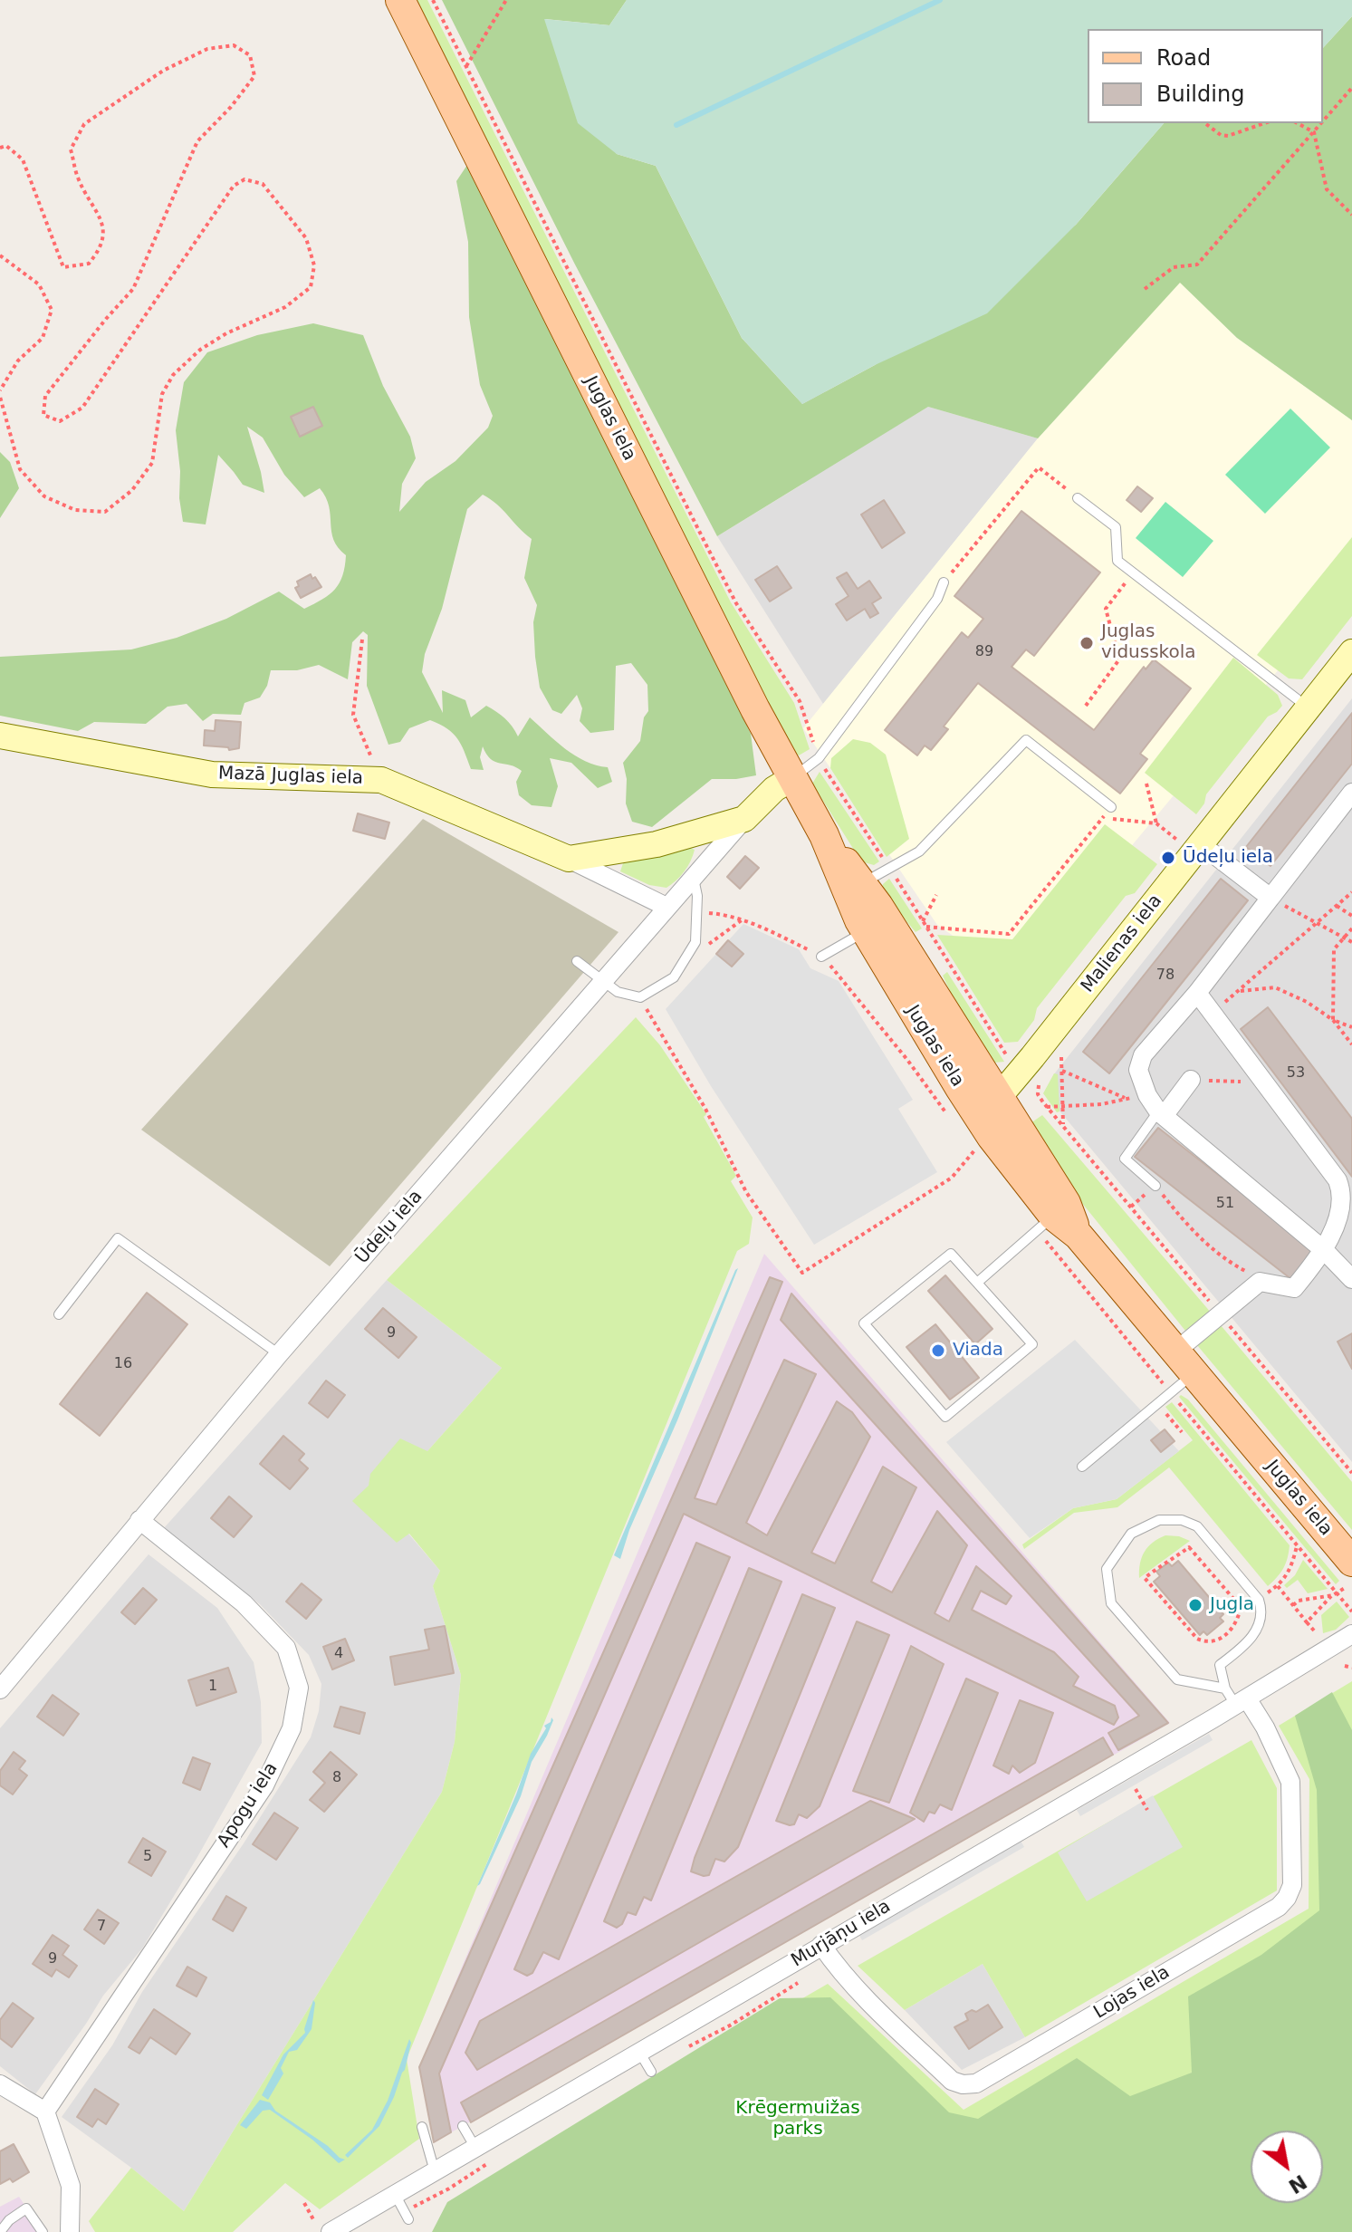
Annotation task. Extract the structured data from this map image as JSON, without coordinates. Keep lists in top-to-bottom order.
{
  "streets": {
    "main road": ["Juglas iela"],
    "street": [
      "Mazā Juglas iela",
      "Malienas iela",
      "Ūdeļu iela",
      "Apogu iela",
      "Murjāņu iela",
      "Lojas iela"
    ]
  },
  "crossings": [
    ["Juglas iela", "Malienas iela"],
    ["Juglas iela", "Ūdeļu iela"],
    ["Mazā Juglas iela", "Ūdeļu iela"],
    ["Ūdeļu iela", "Apogu iela"],
    ["Murjāņu iela", "Lojas iela"]
  ],
  "parks": ["Krēgermuižas parks"],
  "places": [
    "Juglas vidusskola",
    "Ūdeļu iela",
    "Viada",
    "Jugla"
  ],
  "house_numbers": [
    "89",
    "78",
    "53",
    "51",
    "9",
    "16",
    "4",
    "1",
    "8",
    "5",
    "7",
    "9"
  ],
  "legend": ["Road", "Building"],
  "north": "bottom right"
}
